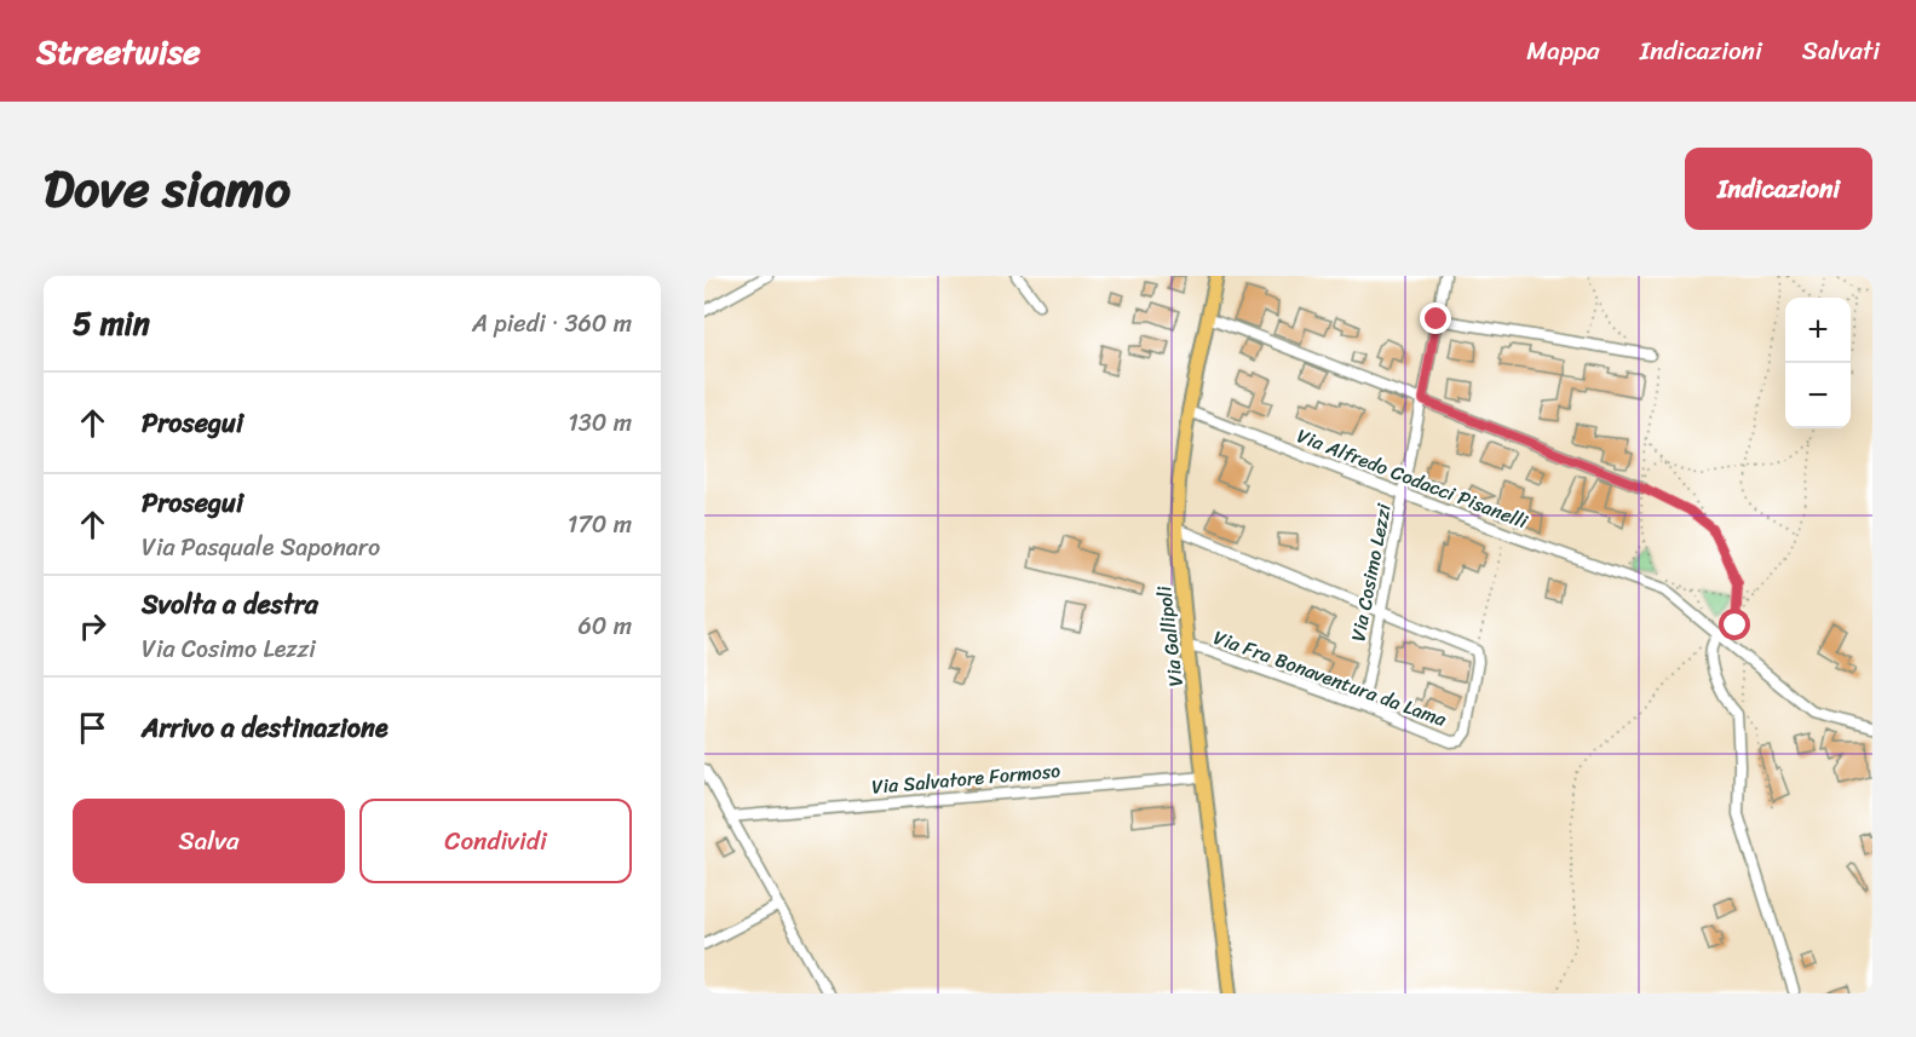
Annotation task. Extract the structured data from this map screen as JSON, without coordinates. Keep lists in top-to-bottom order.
{
  "streets": {
    "main road": ["Via Gallipoli"],
    "street": [
      "Via Alfredo Codacci Pisanelli",
      "Via Cosimo Lezzi",
      "Via Fra Bonaventura da Lama",
      "Via Salvatore Formoso"
    ]
  },
  "crossings": [
    ["Via Alfredo Codacci Pisanelli", "Via Cosimo Lezzi"],
    ["Via Alfredo Codacci Pisanelli", "Via Gallipoli"],
    ["Via Cosimo Lezzi", "Via Fra Bonaventura da Lama"],
    ["Via Gallipoli", "Via Fra Bonaventura da Lama"],
    ["Via Gallipoli", "Via Salvatore Formoso"]
  ],
  "page": {
    "header": "Streetwise",
    "nav": ["Mappa", "Indicazioni", "Salvati"],
    "title": "Dove siamo",
    "buttons": [
      "Indicazioni",
      ["Salva", "Condividi"]
    ],
    "heading": ["5 min", "A piedi · 360 m"],
    "map_buttons": ["+", "−"],
    "list": [
      ["Prosegui", "130 m"],
      ["Prosegui", "Via Pasquale Saponaro", "170 m"],
      ["Svolta a destra", "Via Cosimo Lezzi", "60 m"],
      "Arrivo a destinazione"
    ]
  }
}
